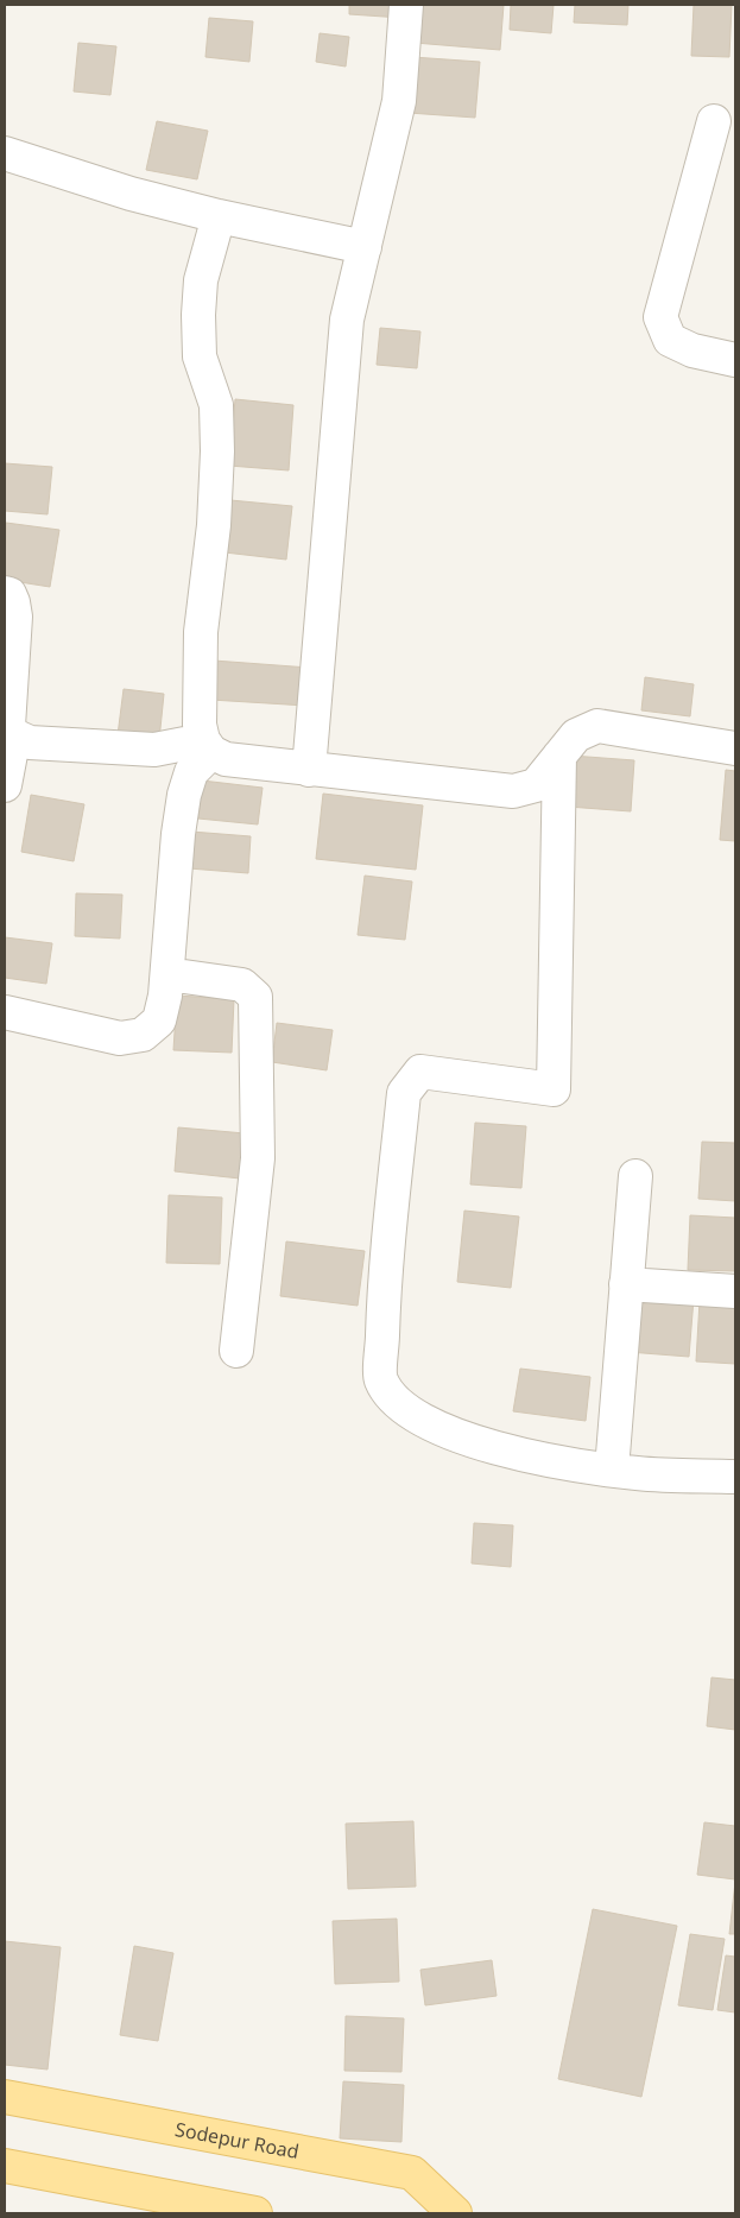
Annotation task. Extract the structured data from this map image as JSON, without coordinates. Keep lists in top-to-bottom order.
{
  "streets": {
    "main road": ["Sodepur Road"]
  }
}
